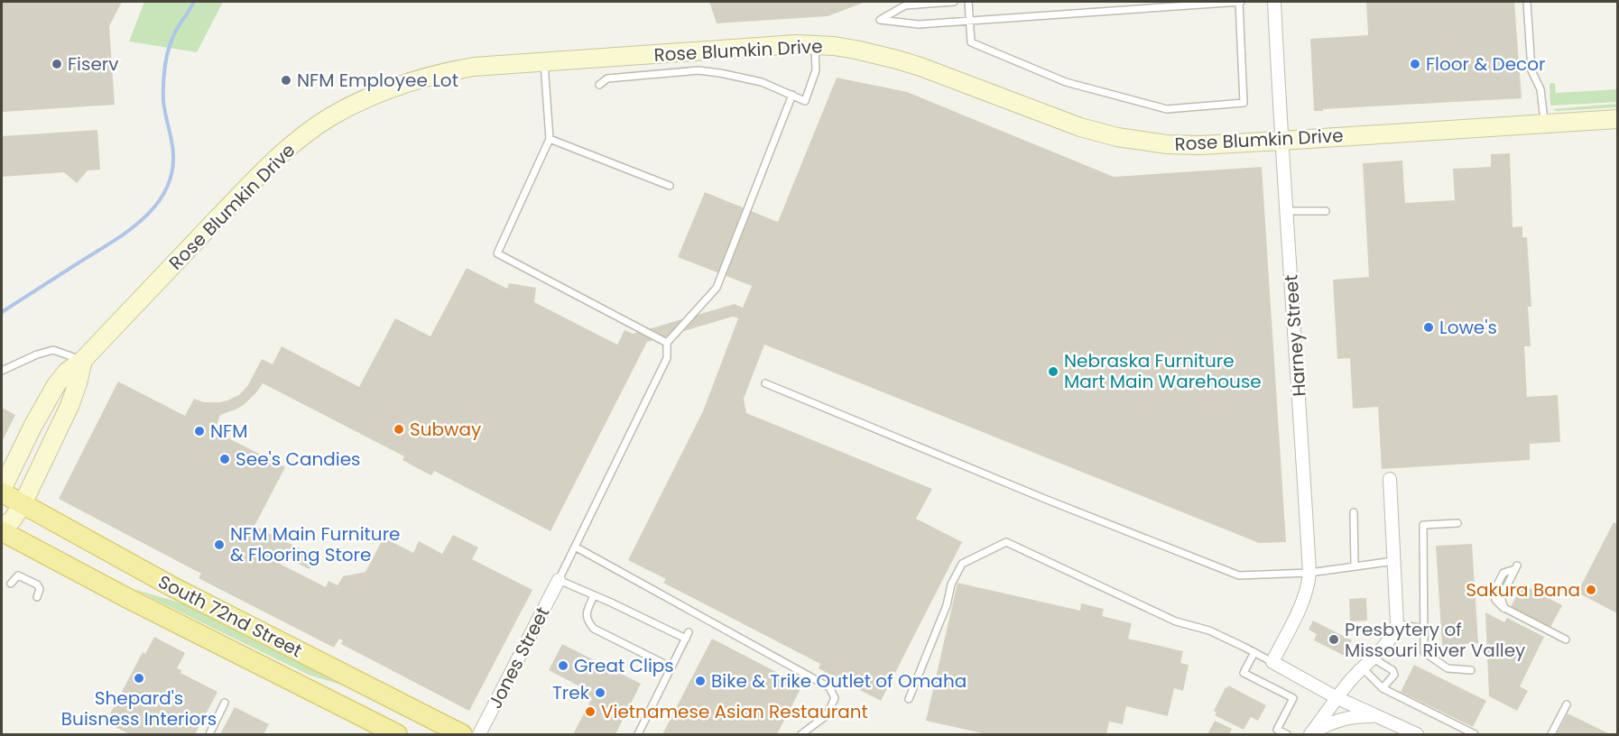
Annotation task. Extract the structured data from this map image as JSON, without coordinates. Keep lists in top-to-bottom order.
{
  "streets": {
    "main road": ["Rose Blumkin Drive", "South 72nd Street"],
    "street": ["Harney Street", "Jones Street"]
  },
  "crossings": [
    ["Rose Blumkin Drive", "Harney Street"],
    ["Rose Blumkin Drive", "South 72nd Street"]
  ],
  "places": [
    "Fiserv",
    "Floor & Decor",
    "NFM Employee Lot",
    "Lowe's",
    "Nebraska Furniture Mart Main Warehouse",
    "Subway",
    "NFM",
    "See's Candies",
    "NFM Main Furniture & Flooring Store",
    "Sakura Bana",
    "Presbytery of Missouri River Valley",
    "Great Clips",
    "Shepard's Buisness Interiors",
    "Bike & Trike Outlet of Omaha",
    "Trek",
    "Vietnamese Asian Restaurant"
  ]
}
